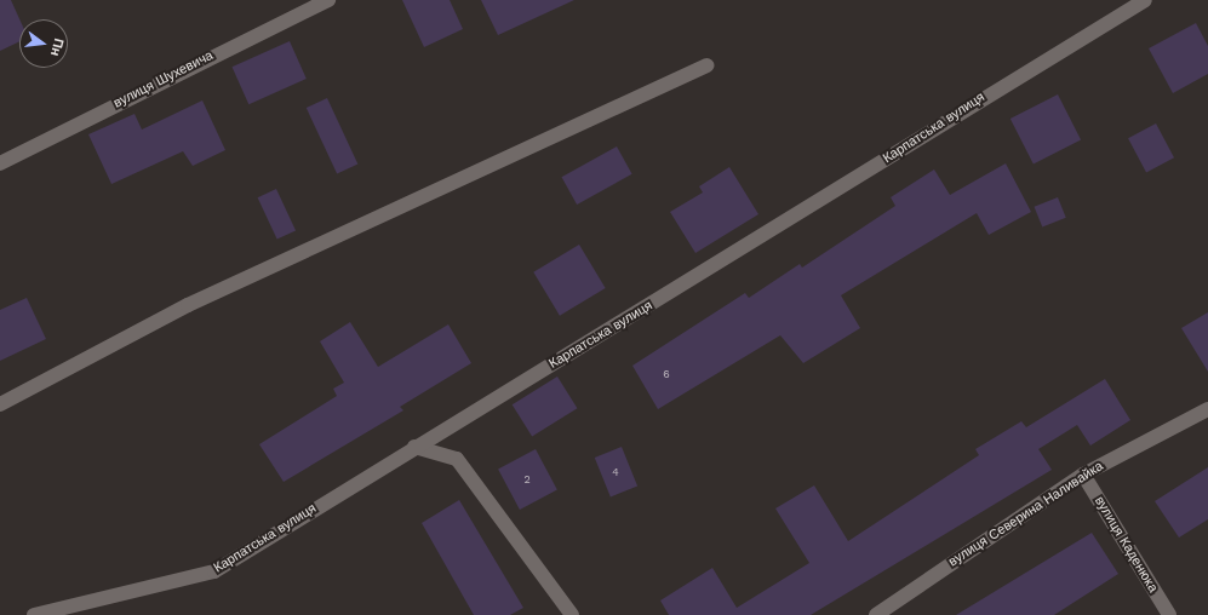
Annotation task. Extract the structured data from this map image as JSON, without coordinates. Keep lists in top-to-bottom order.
{
  "streets": {
    "street": [
      "вулиця Шухевича",
      "Карпатська вулиця",
      "вулиця Северина Наливайка",
      "вулиця Каденюка"
    ]
  },
  "crossings": [
    ["вулиця Северина Наливайка", "вулиця Каденюка"]
  ],
  "house_numbers": ["6", "4", "2"],
  "north": "right"
}
